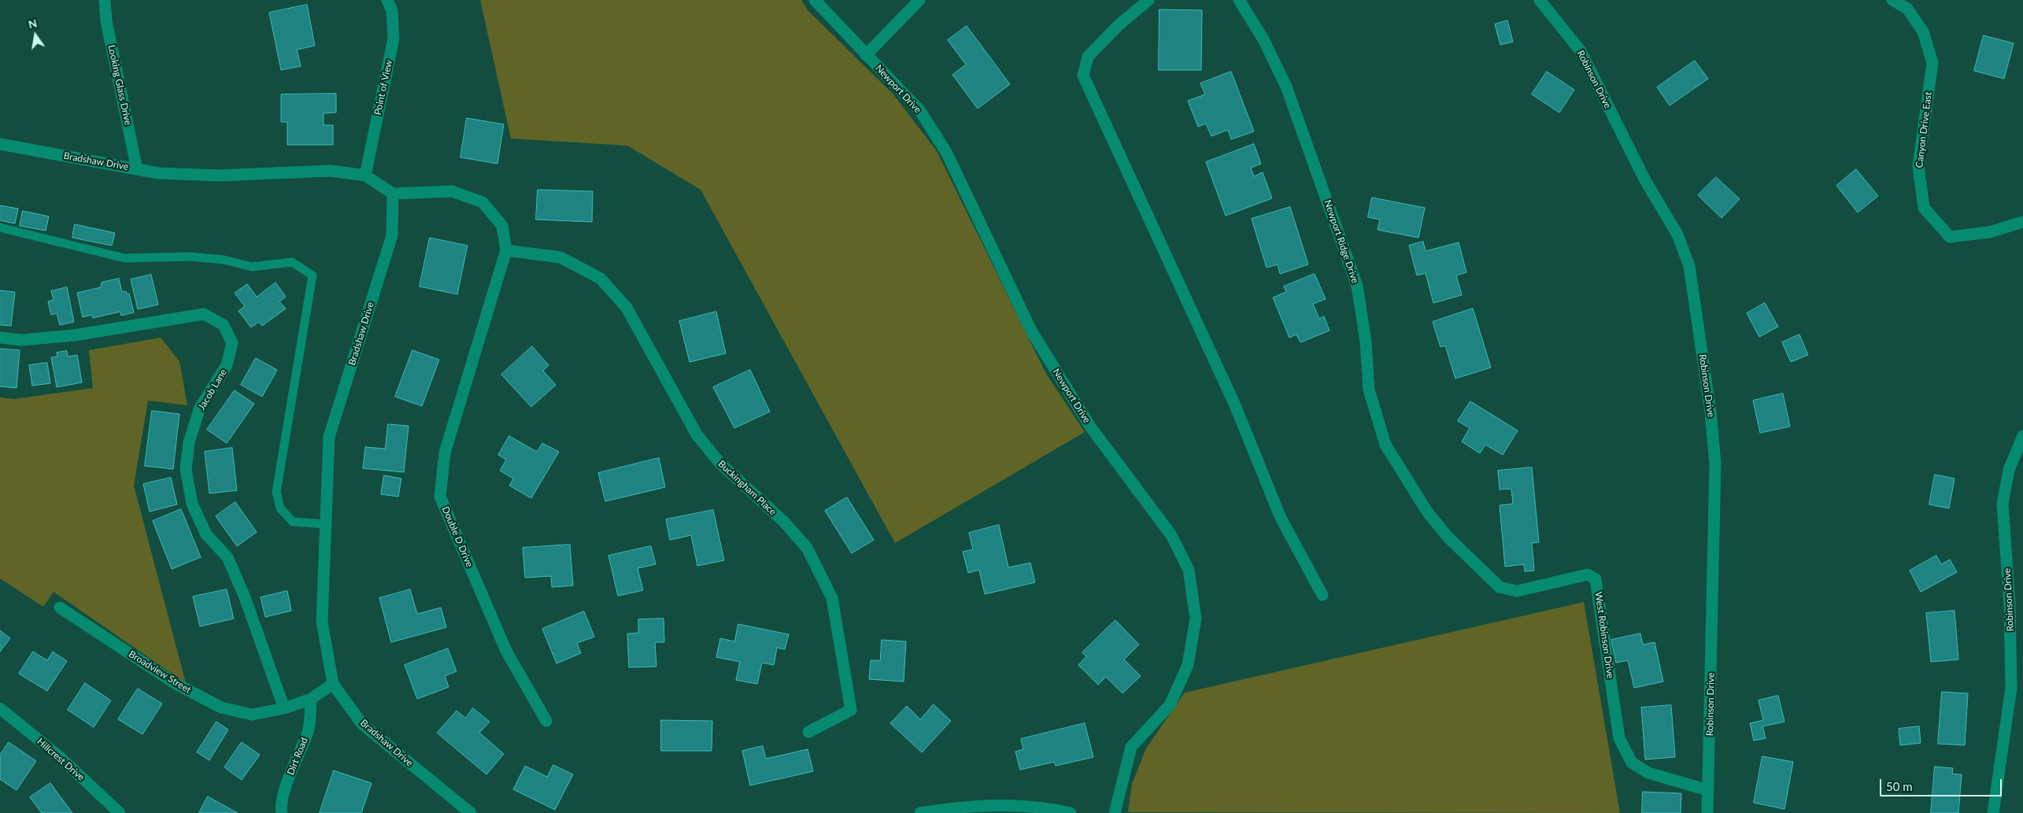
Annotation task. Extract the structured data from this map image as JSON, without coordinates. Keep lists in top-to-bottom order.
{
  "streets": {
    "street": [
      "Robinson Drive",
      "Looking Glass Drive",
      "Point of View",
      "Newport Drive",
      "Canyon Drive East",
      "Bradshaw Drive",
      "Newport Ridge Drive",
      "Jacob Lane",
      "Buckingham Place",
      "Double D Drive",
      "West Robinson Drive",
      "Broadview Street",
      "Dirt Road",
      "Hillcrest Drive"
    ]
  },
  "crossings": [
    ["Robinson Drive", "West Robinson Drive"],
    ["Looking Glass Drive", "Bradshaw Drive"],
    ["Point of View", "Bradshaw Drive"],
    ["Bradshaw Drive", "Broadview Street"],
    ["Newport Ridge Drive", "West Robinson Drive"],
    ["Jacob Lane", "Broadview Street"],
    ["Buckingham Place", "Double D Drive"],
    ["Broadview Street", "Dirt Road"]
  ],
  "scale_bar": "50 m",
  "north": "top"
}
